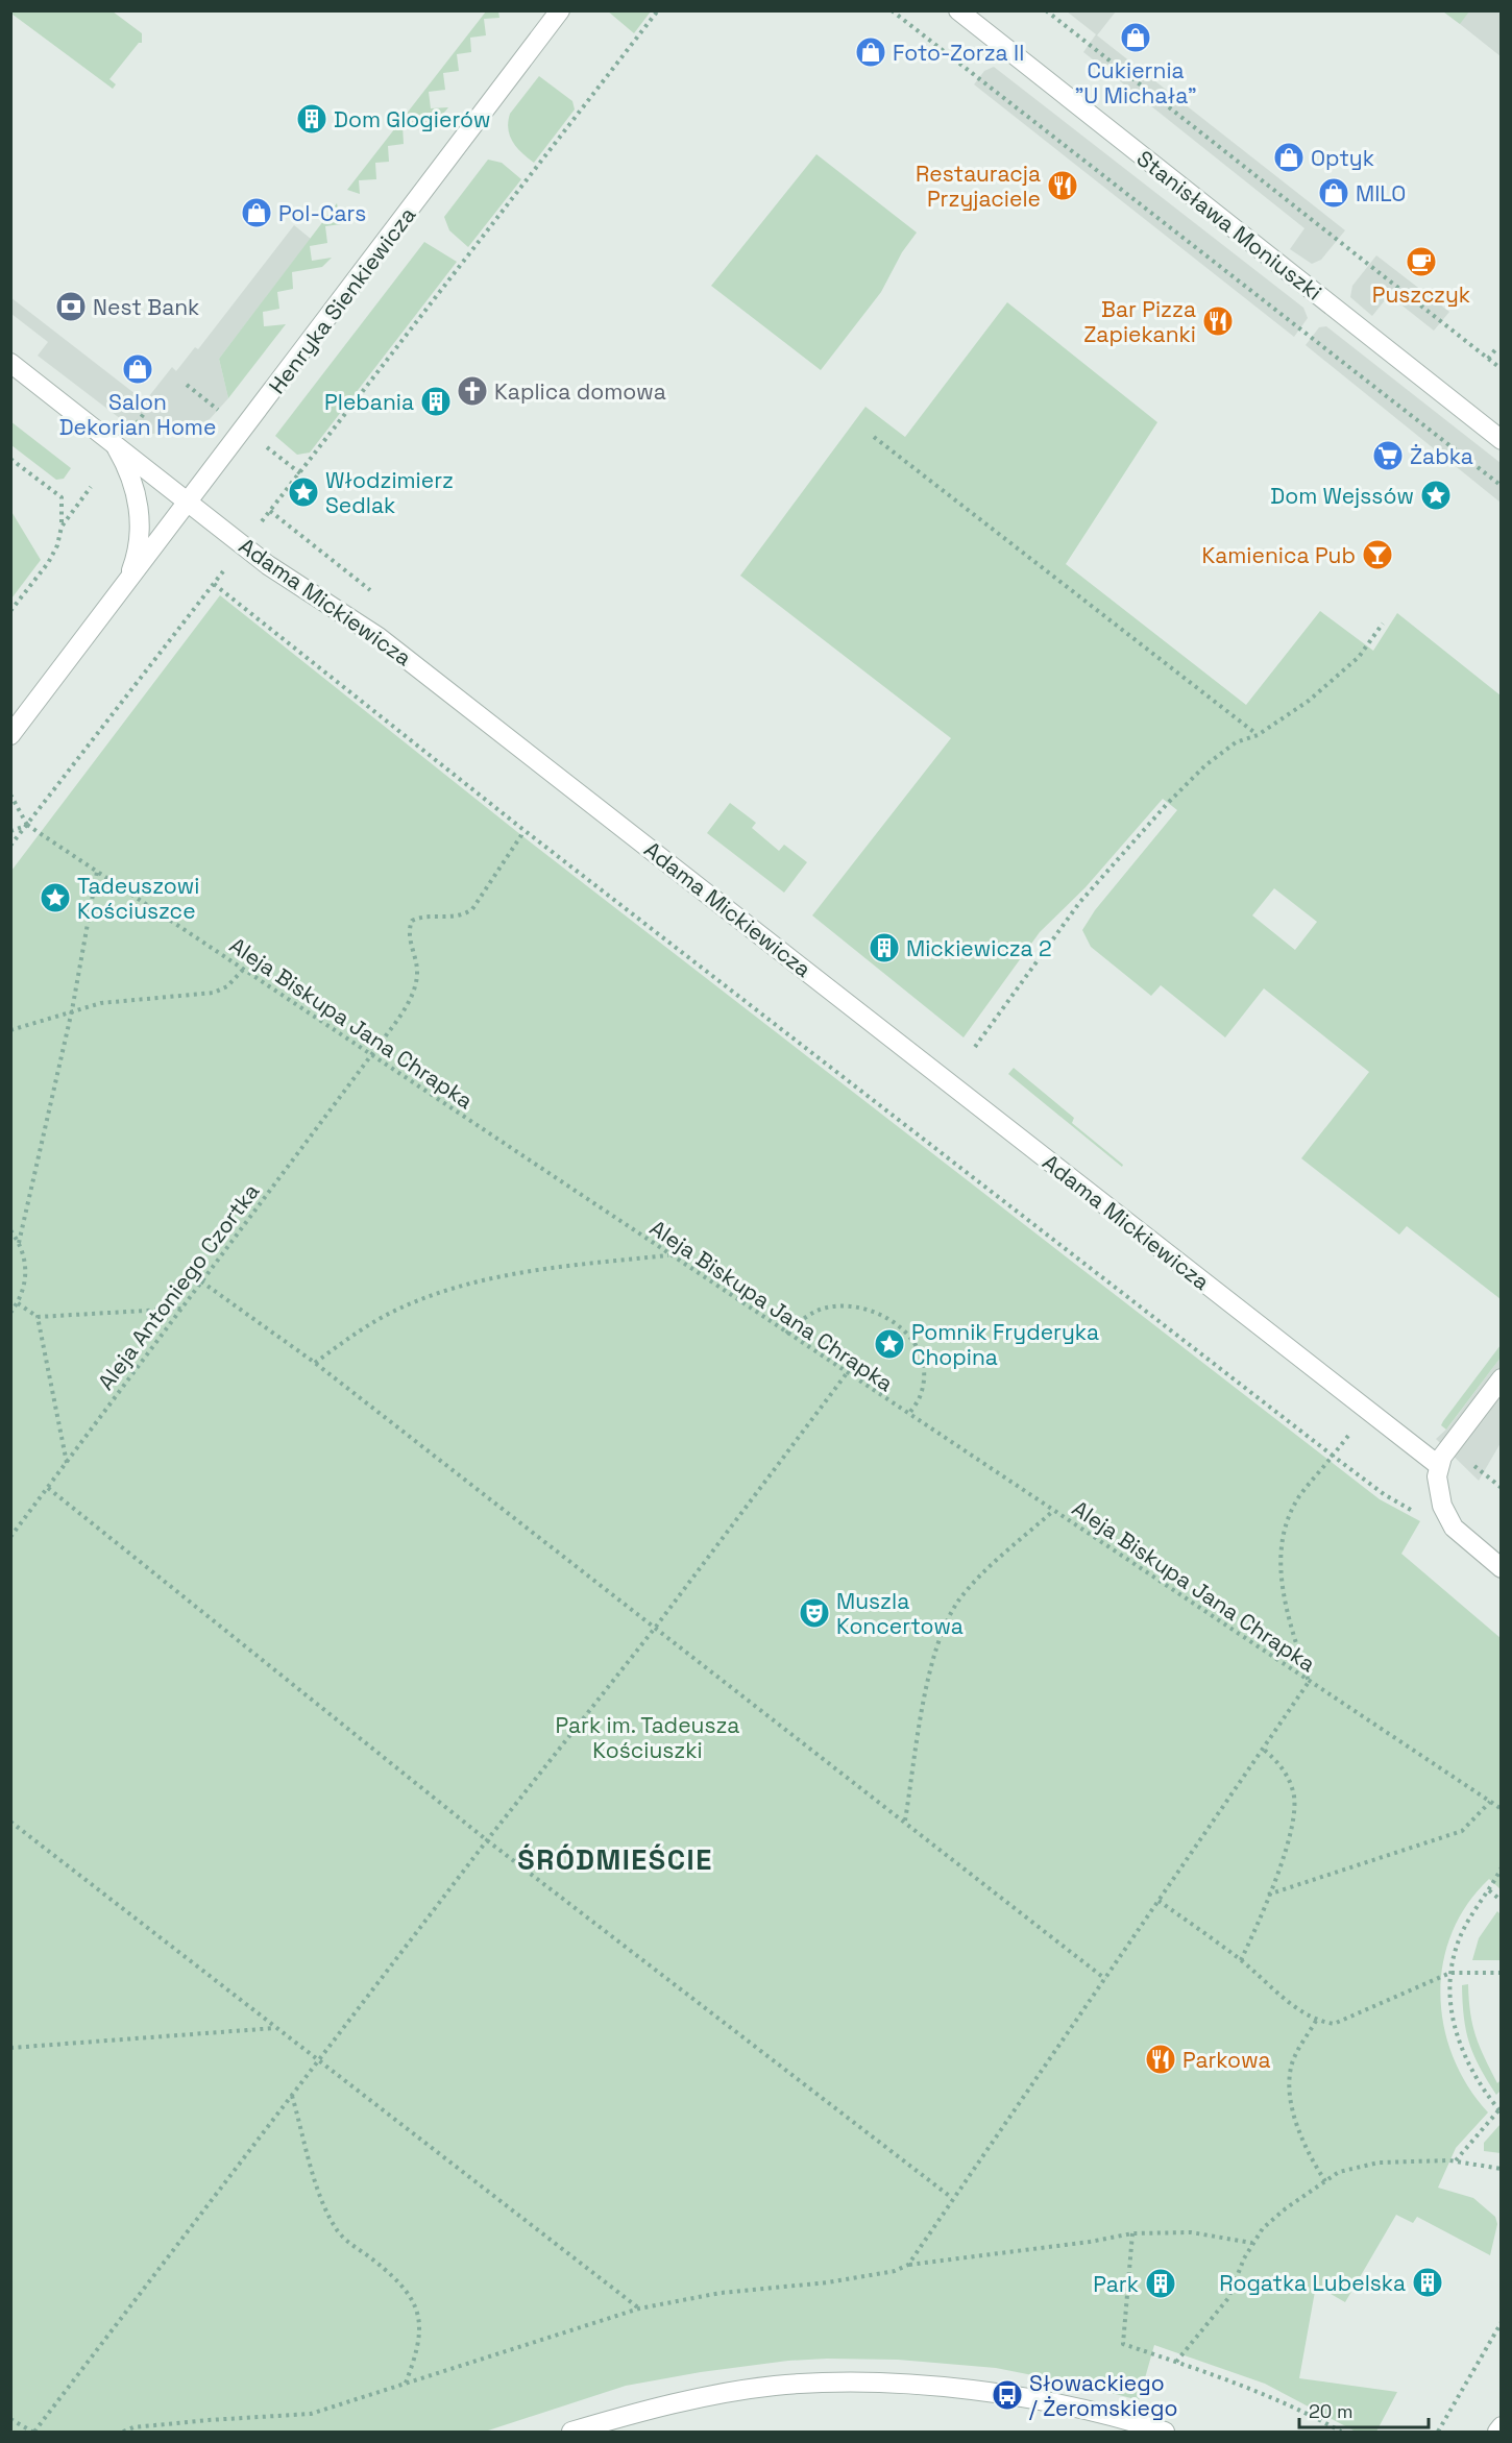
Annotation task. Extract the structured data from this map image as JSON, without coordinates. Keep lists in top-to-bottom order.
{
  "streets": {
    "street": ["Stanisława Moniuszki", "Henryka Sienkiewicza", "Adama Mickiewicza"],
    "path": ["Aleja Biskupa Jana Chrapka", "Aleja Antoniego Czortka"]
  },
  "crossings": [
    ["Henryka Sienkiewicza", "Adama Mickiewicza"],
    ["Aleja Biskupa Jana Chrapka", "Aleja Antoniego Czortka"]
  ],
  "districts": ["ŚRÓDMIEŚCIE"],
  "parks": ["Park im. Tadeusza Kościuszki"],
  "places": {
    "shop": [
      "Cukiernia \"U Michała\"",
      "Foto-Zorza II",
      "Optyk",
      "MILO",
      "Pol-Cars",
      "Salon Dekorian Home"
    ],
    "building": [
      "Dom Glogierów",
      "Plebania",
      "Mickiewicza 2",
      "Rogatka Lubelska",
      "Park"
    ],
    "restaurant": ["Restauracja Przyjaciele", "Bar Pizza Zapiekanki", "Parkowa"],
    "cafe": ["Puszczyk"],
    "bank": ["Nest Bank"],
    "church": ["Kaplica domowa"],
    "supermarket": ["Żabka"],
    "place": [
      "Włodzimierz Sedlak",
      "Dom Wejssów",
      "Tadeuszowi Kościuszce",
      "Pomnik Fryderyka Chopina"
    ],
    "bar": ["Kamienica Pub"],
    "theatre": ["Muszla Koncertowa"],
    "bus stop": ["Słowackiego / Żeromskiego"]
  },
  "scale_bar": "20 m"
}
